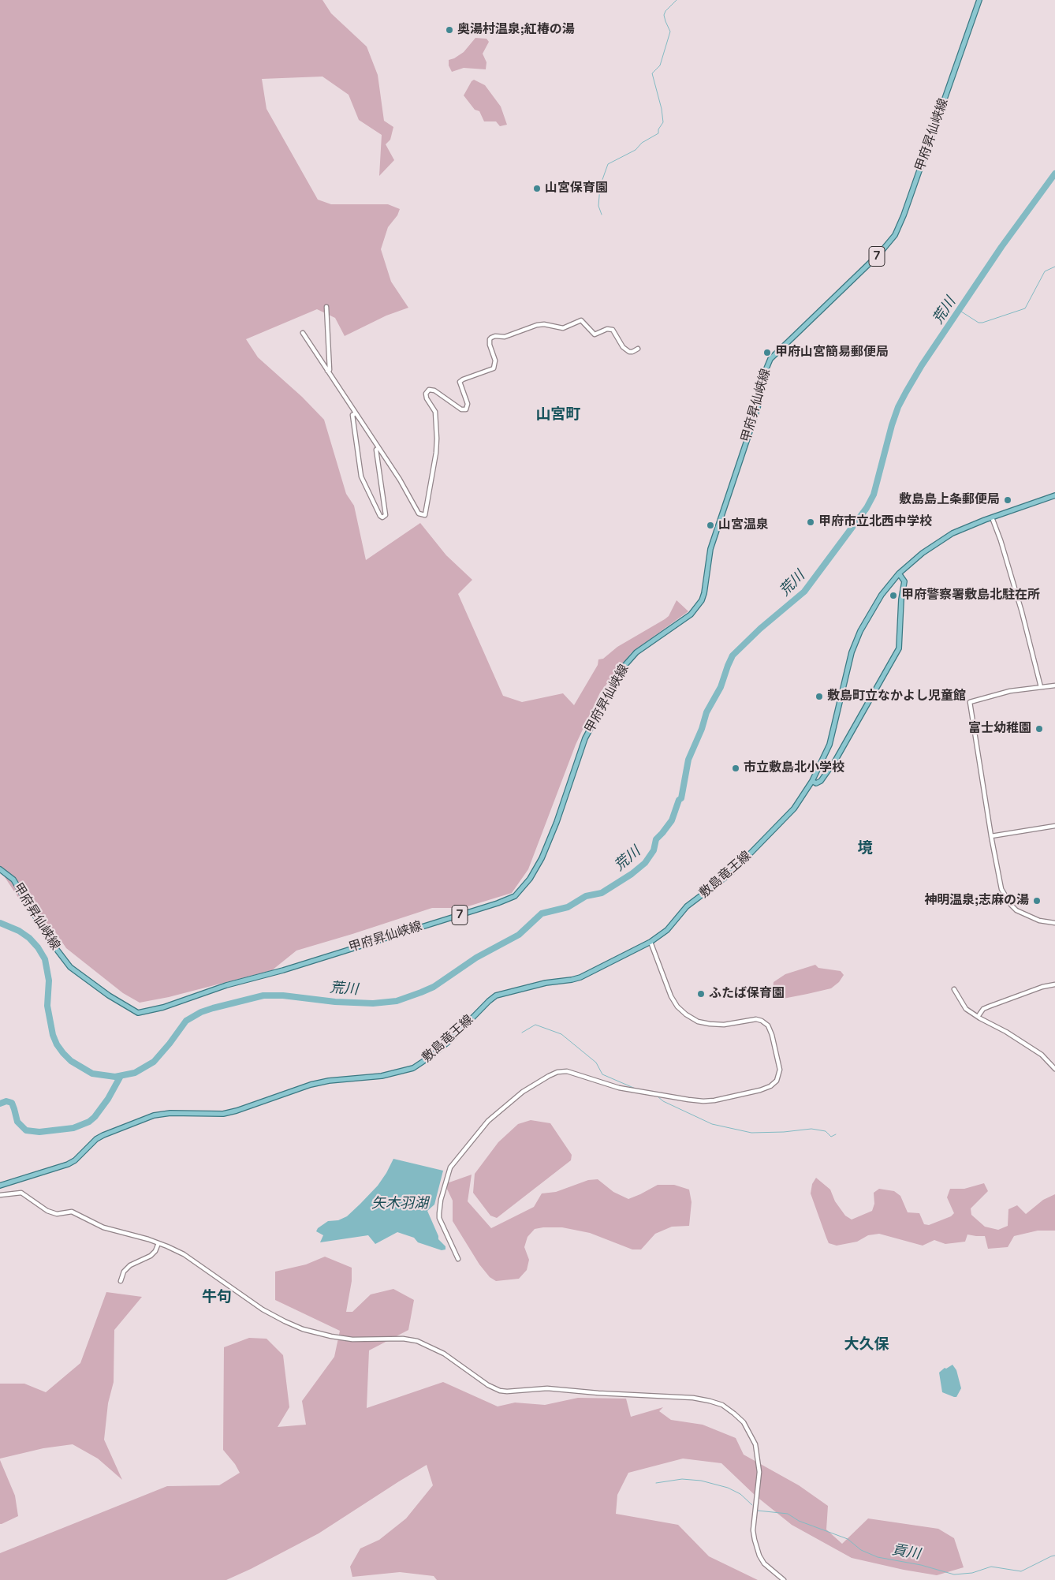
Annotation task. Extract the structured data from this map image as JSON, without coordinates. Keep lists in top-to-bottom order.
{
  "streets": {
    "main road": ["甲府昇仙峡線", "7", "敷島竜王線"]
  },
  "districts": [
    "山宮町",
    "境",
    "牛句",
    "大久保"
  ],
  "water": ["荒川", "矢木羽湖", "貢川"],
  "places": [
    "奥湯村温泉;紅椿の湯",
    "山宮保育園",
    "甲府山宮簡易郵便局",
    "敷島島上条郵便局",
    "甲府市立北西中学校",
    "山宮温泉",
    "甲府警察署敷島北駐在所",
    "敷島町立なかよし児童館",
    "富士幼稚園",
    "市立敷島北小学校",
    "神明温泉;志麻の湯",
    "ふたば保育園"
  ]
}
